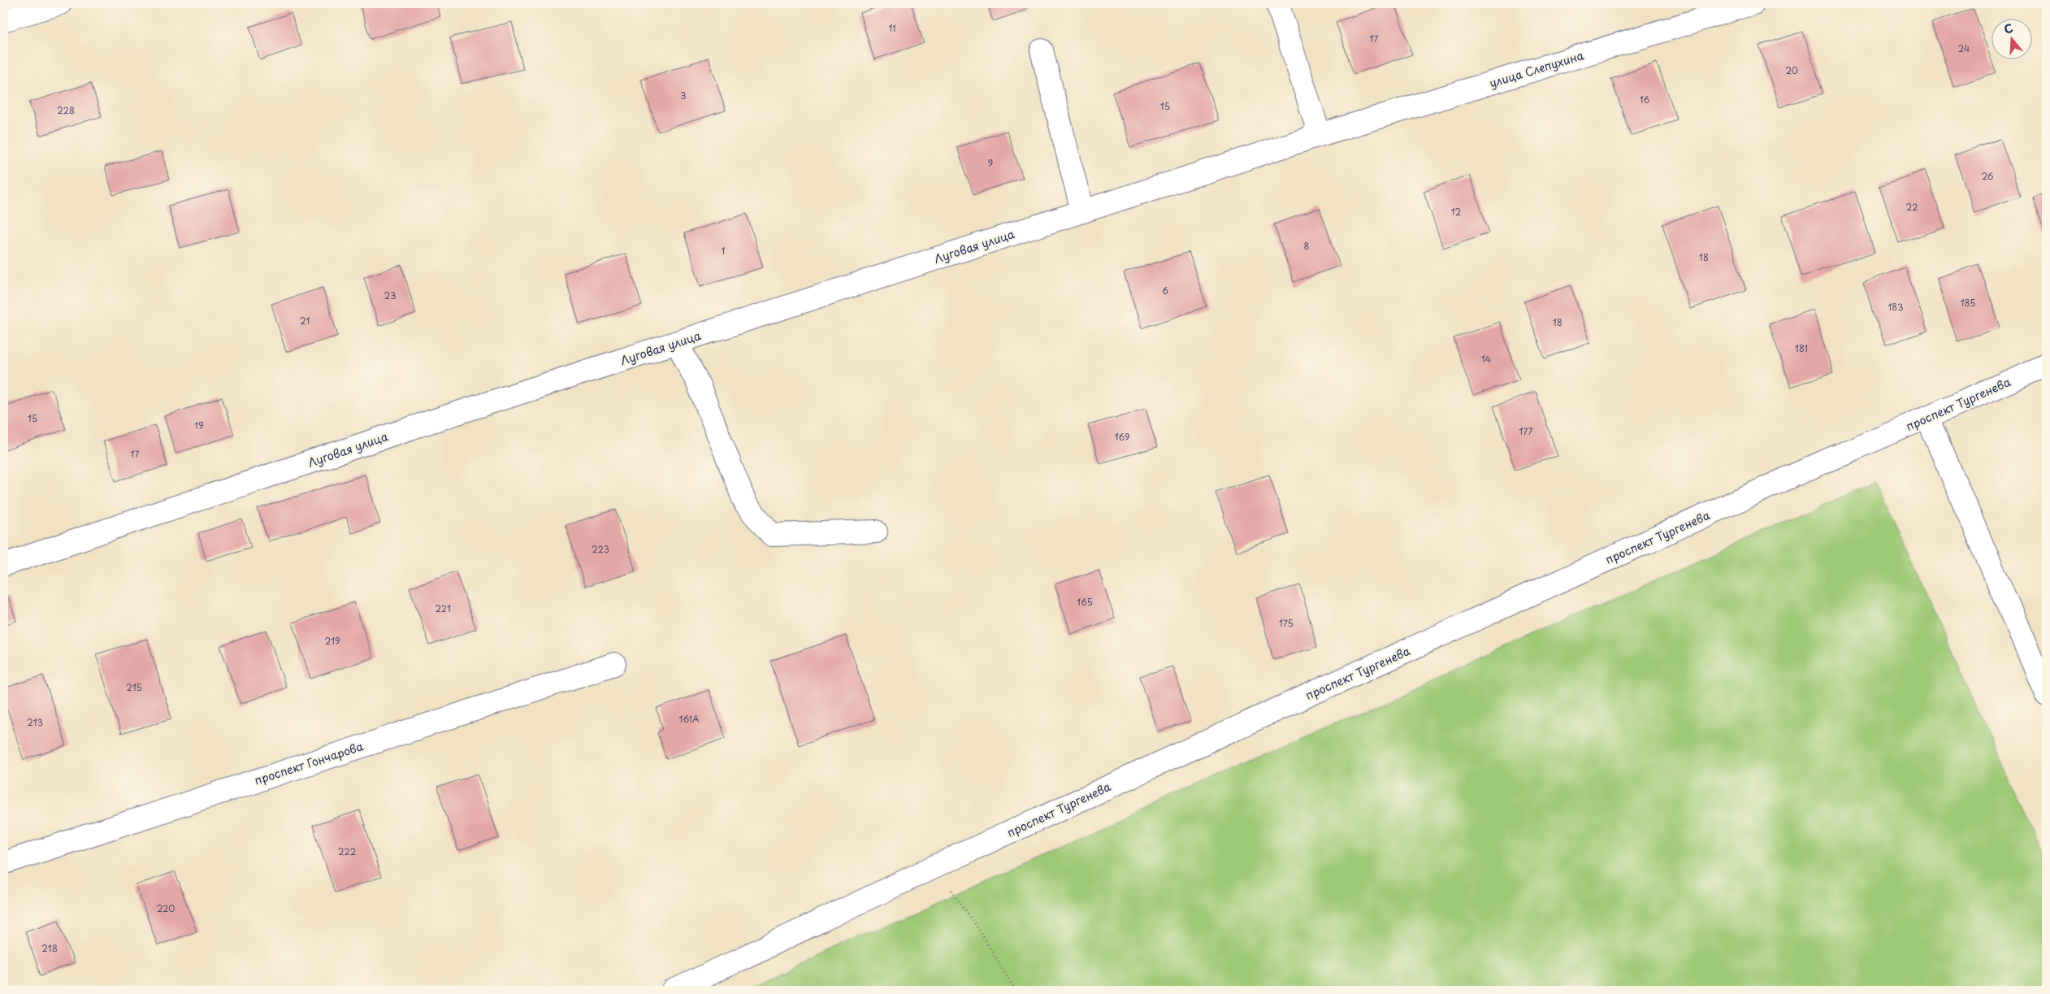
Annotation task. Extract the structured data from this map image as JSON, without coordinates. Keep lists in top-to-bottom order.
{
  "streets": {
    "street": [
      "улица Слепухина",
      "Луговая улица",
      "проспект Тургенева",
      "проспект Гончарова"
    ]
  },
  "crossings": [
    ["улица Слепухина", "Луговая улица"]
  ],
  "house_numbers": [
    "11",
    "17",
    "24",
    "20",
    "3",
    "16",
    "15",
    "228",
    "9",
    "26",
    "22",
    "12",
    "8",
    "1",
    "18",
    "6",
    "23",
    "185",
    "183",
    "21",
    "18",
    "181",
    "14",
    "15",
    "19",
    "177",
    "169",
    "17",
    "223",
    "165",
    "221",
    "175",
    "219",
    "215",
    "161А",
    "213",
    "222",
    "220",
    "218"
  ],
  "north": "top"
}
